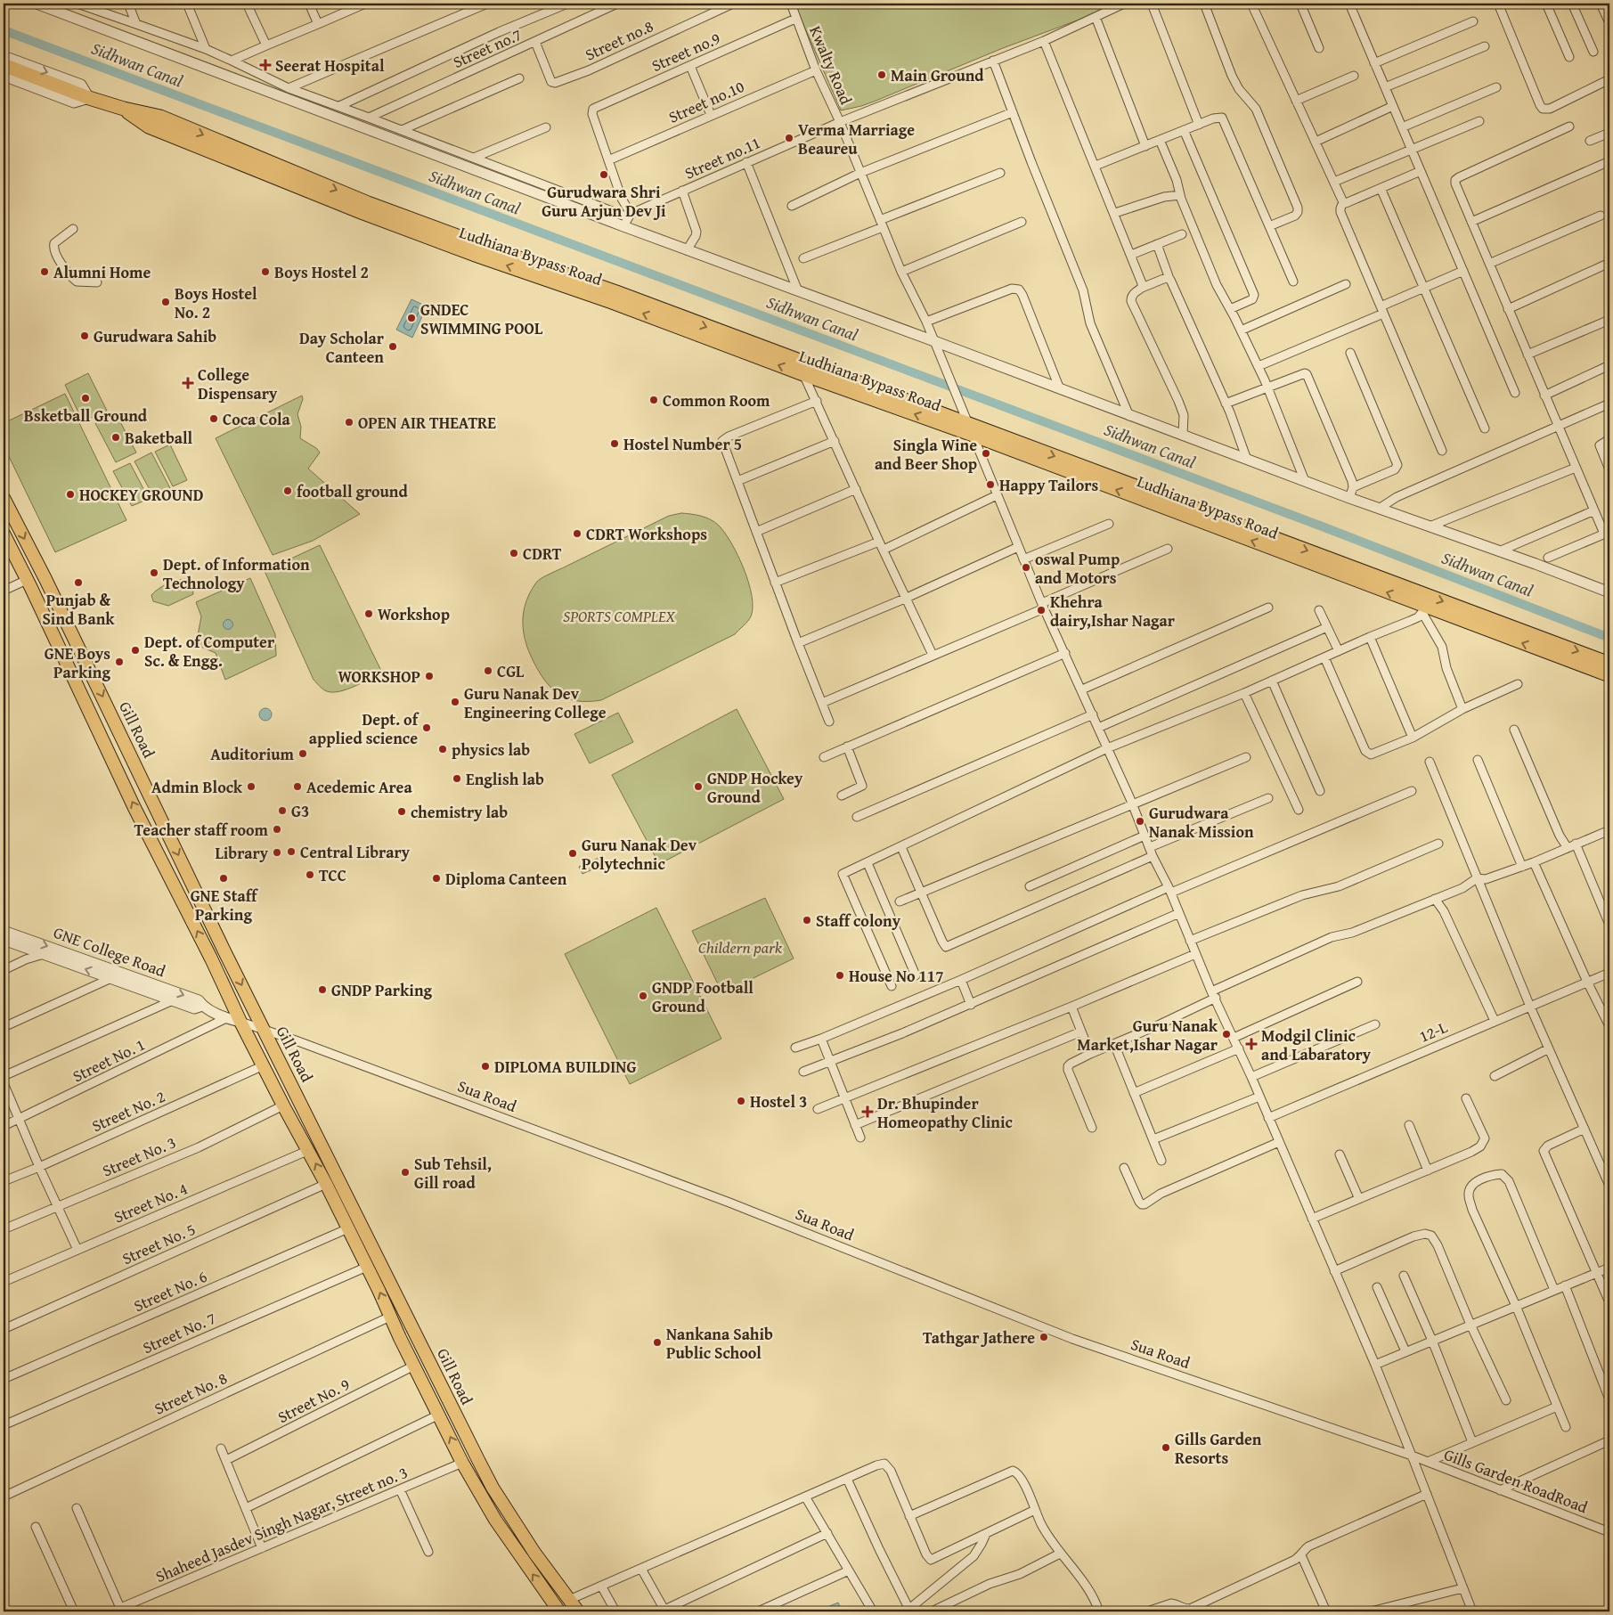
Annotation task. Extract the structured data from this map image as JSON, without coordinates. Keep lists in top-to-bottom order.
{
  "streets": {
    "highway": ["Ludhiana Bypass Road"],
    "main road": ["Gill Road"],
    "street": [
      "Street no.8",
      "Street no.7",
      "Street no.9",
      "Kwalty Road",
      "Street no.10",
      "Street no.11",
      "GNE College Road",
      "12-L",
      "Street No. 1",
      "Sua Road",
      "Street No. 2",
      "Street No. 3",
      "Street No. 4",
      "Street No. 5",
      "Street No. 6",
      "Street No. 7",
      "Street No. 8",
      "Street No. 9",
      "Gills Garden RoadRoad",
      "Shaheed Jasdev Singh Nagar, Street no. 3"
    ]
  },
  "crossings": [
    ["Street no.8", "Street no.7"],
    ["Street no.9", "Kwalty Road"],
    ["Street no.9", "Street no.10"],
    ["Kwalty Road", "Street no.10"],
    ["Kwalty Road", "Street no.11"],
    ["Kwalty Road", "Ludhiana Bypass Road"],
    ["Kwalty Road", "12-L"],
    ["Kwalty Road", "Sua Road"],
    ["Kwalty Road", "Gills Garden RoadRoad"],
    ["Gill Road", "Sua Road"],
    ["Gill Road", "Street No. 2"],
    ["Gill Road", "Street No. 3"],
    ["Gill Road", "Street No. 4"],
    ["Gill Road", "Street No. 5"],
    ["Gill Road", "Street No. 6"],
    ["Gill Road", "Street No. 7"],
    ["Gill Road", "Street No. 8"],
    ["Gill Road", "Street No. 9"],
    ["Gill Road", "Shaheed Jasdev Singh Nagar, Street no. 3"],
    ["GNE College Road", "Street No. 1"],
    ["GNE College Road", "Sua Road"],
    ["Street No. 1", "Sua Road"],
    ["Sua Road", "Gills Garden RoadRoad"]
  ],
  "water": ["Sidhwan Canal"],
  "parks": ["SPORTS COMPLEX", "Childern park"],
  "places": {
    "health": [
      "Seerat Hospital",
      "College Dispensary",
      "Modgil Clinic and Labaratory",
      "Dr. Bhupinder Homeopathy Clinic"
    ],
    "other": [
      "Main Ground",
      "Verma Marriage Beaureu",
      "Gurudwara Shri Guru Arjun Dev Ji",
      "Alumni Home",
      "Boys Hostel 2",
      "Boys Hostel No. 2",
      "GNDEC SWIMMING POOL",
      "Gurudwara Sahib",
      "Day Scholar Canteen",
      "Bsketball Ground",
      "Common Room",
      "Coca Cola",
      "OPEN AIR THEATRE",
      "Baketball",
      "Hostel Number 5",
      "Singla Wine and Beer Shop",
      "Happy Tailors",
      "football ground",
      "HOCKEY GROUND",
      "CDRT Workshops",
      "CDRT",
      "oswal Pump and Motors",
      "Dept. of Information Technology",
      "Punjab & Sind Bank",
      "Khehra dairy,Ishar Nagar",
      "Workshop",
      "Dept. of Computer Sc. & Engg.",
      "GNE Boys Parking",
      "CGL",
      "WORKSHOP",
      "Guru Nanak Dev Engineering College",
      "Dept. of applied science",
      "physics lab",
      "Auditorium",
      "English lab",
      "Admin Block",
      "Acedemic Area",
      "GNDP Hockey Ground",
      "G3",
      "chemistry lab",
      "Gurudwara Nanak Mission",
      "Teacher staff room",
      "Central Library",
      "Library",
      "Guru Nanak Dev Polytechnic",
      "TCC",
      "GNE Staff Parking",
      "Diploma Canteen",
      "Staff colony",
      "House No 117",
      "GNDP Parking",
      "GNDP Football Ground",
      "Guru Nanak Market,Ishar Nagar",
      "DIPLOMA BUILDING",
      "Hostel 3",
      "Sub Tehsil, Gill road",
      "Tathgar Jathere",
      "Nankana Sahib Public School",
      "Gills Garden Resorts"
    ]
  }
}
